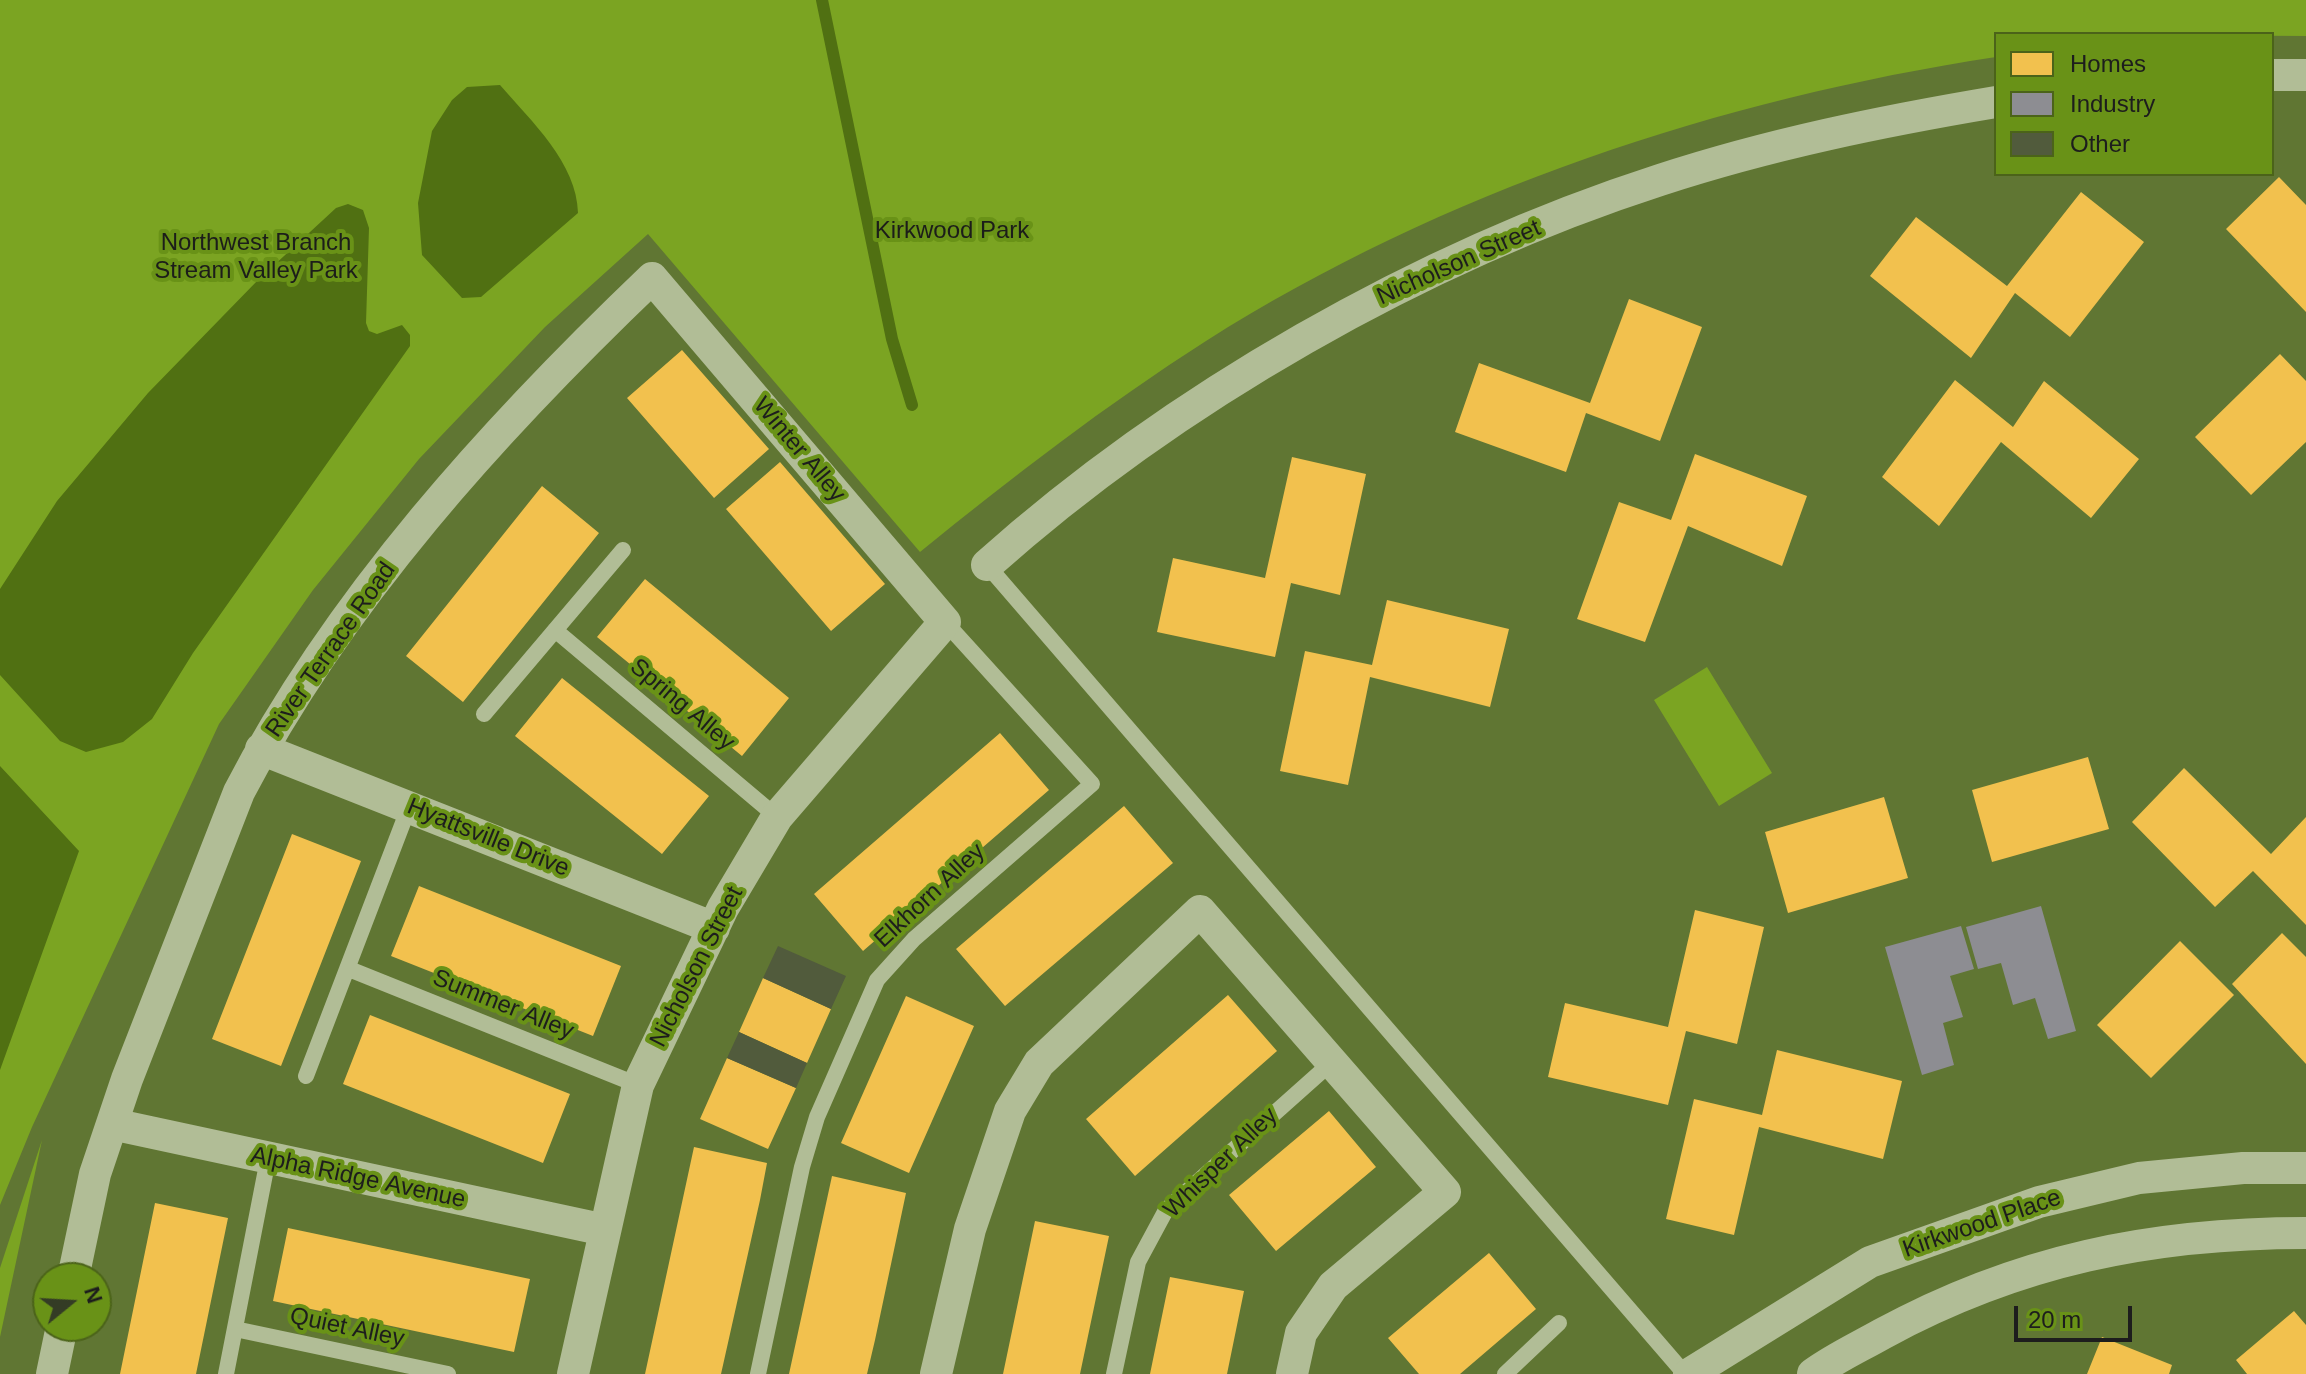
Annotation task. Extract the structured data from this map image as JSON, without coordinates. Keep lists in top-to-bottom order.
{
  "streets": {
    "street": [
      "Nicholson Street",
      "Winter Alley",
      "River Terrace Road",
      "Hyattsville Drive",
      "Alpha Ridge Avenue",
      "Kirkwood Place"
    ],
    "lane": [
      "Spring Alley",
      "Elkhorn Alley",
      "Summer Alley",
      "Whisper Alley",
      "Quiet Alley"
    ]
  },
  "crossings": [
    ["Nicholson Street", "Winter Alley"],
    ["Nicholson Street", "Spring Alley"],
    ["Nicholson Street", "Hyattsville Drive"],
    ["Nicholson Street", "Elkhorn Alley"],
    ["Nicholson Street", "Summer Alley"],
    ["Nicholson Street", "Alpha Ridge Avenue"],
    ["Winter Alley", "River Terrace Road"],
    ["Winter Alley", "Elkhorn Alley"],
    ["River Terrace Road", "Hyattsville Drive"],
    ["River Terrace Road", "Alpha Ridge Avenue"]
  ],
  "parks": ["Kirkwood Park", "Northwest Branch Stream Valley Park"],
  "legend": ["Homes", "Industry", "Other"],
  "scale_bar": "20 m",
  "north": "right"
}
